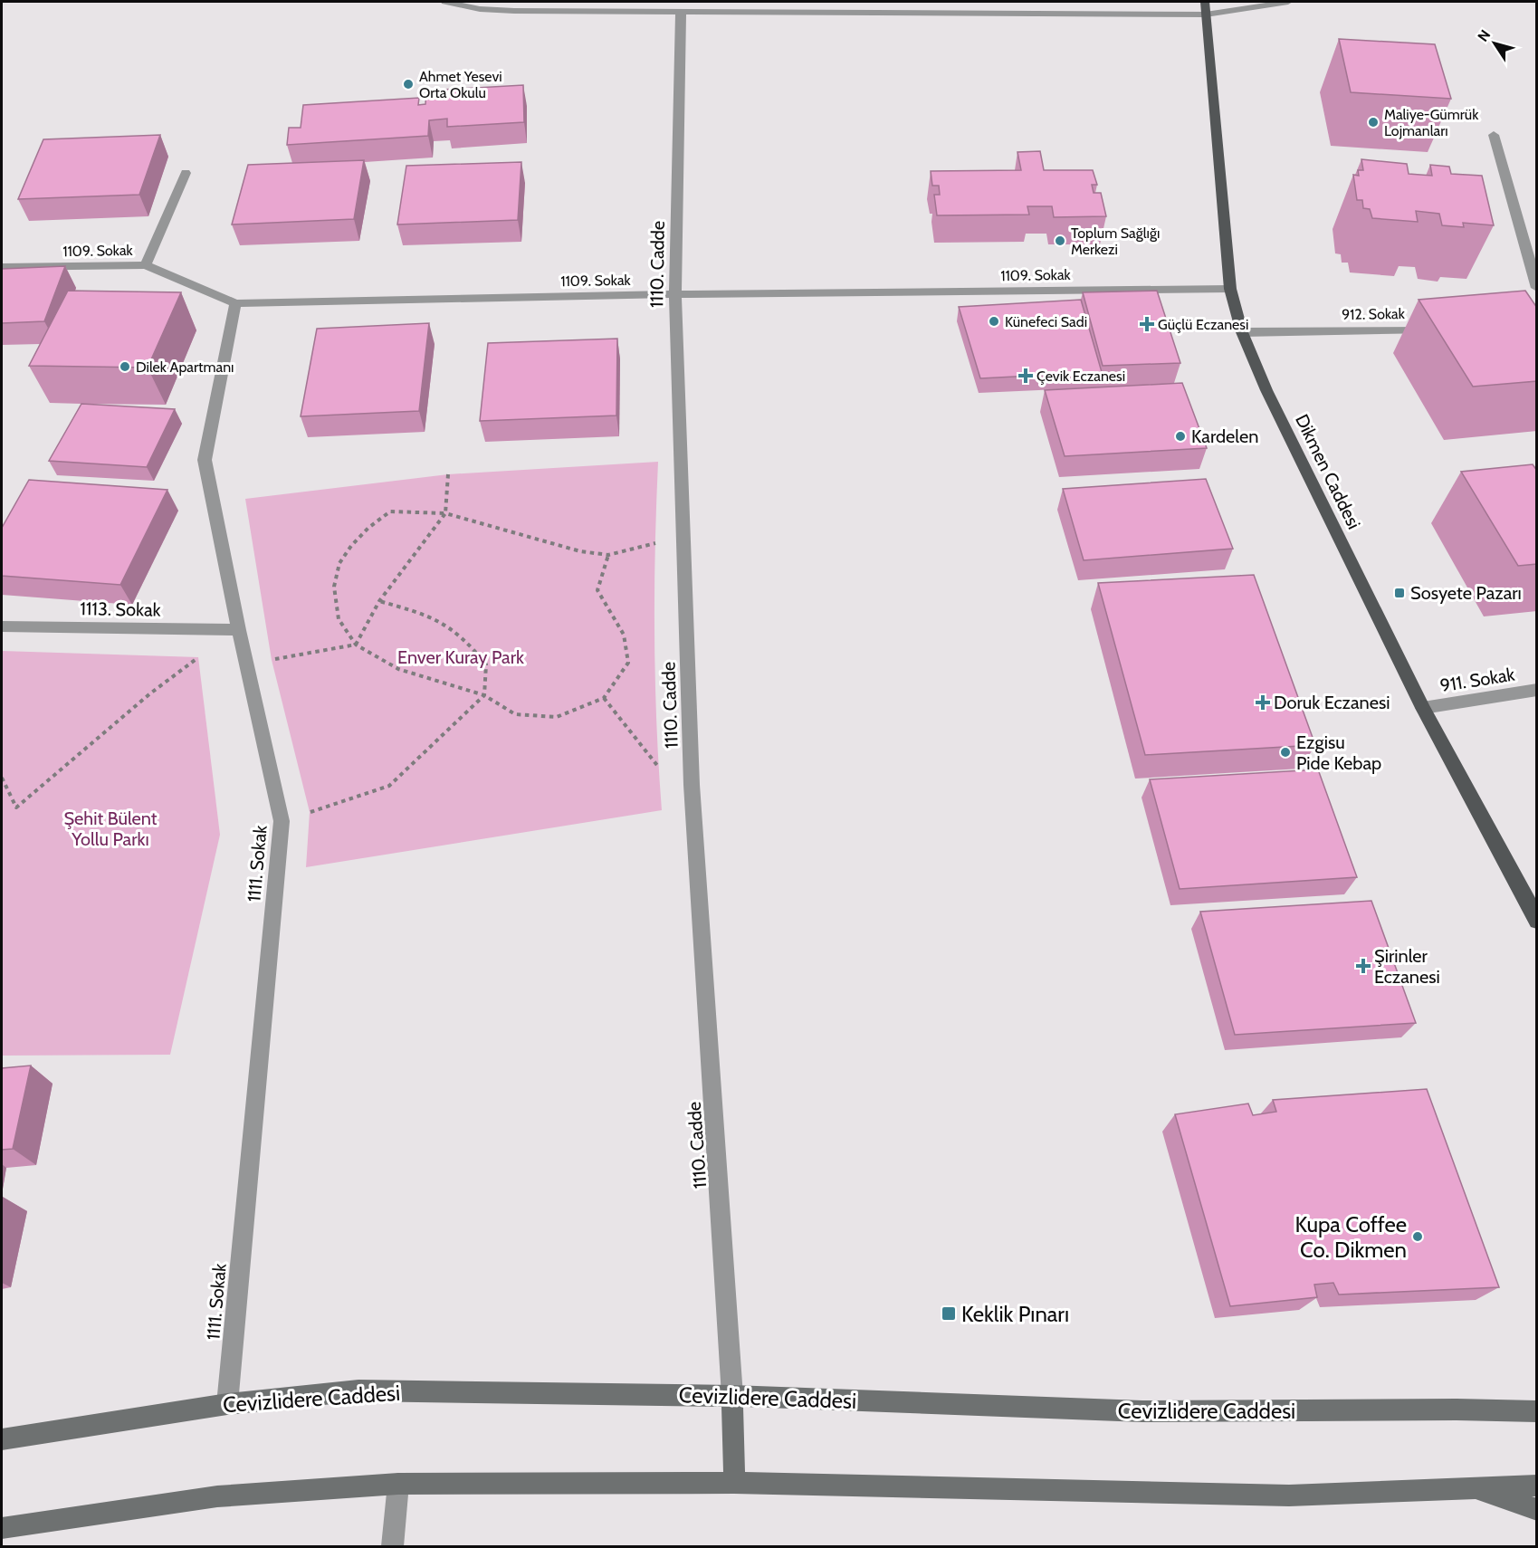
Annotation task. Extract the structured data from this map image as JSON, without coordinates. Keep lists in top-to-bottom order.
{
  "streets": {
    "main road": ["Dikmen Caddesi", "Cevizlidere Caddesi"],
    "street": [
      "1109. Sokak",
      "1110. Cadde",
      "912. Sokak",
      "1113. Sokak",
      "911. Sokak",
      "1111. Sokak"
    ]
  },
  "crossings": [
    ["1109. Sokak", "1110. Cadde"],
    ["1109. Sokak", "Dikmen Caddesi"],
    ["1109. Sokak", "1111. Sokak"],
    ["1110. Cadde", "Cevizlidere Caddesi"],
    ["912. Sokak", "Dikmen Caddesi"],
    ["Dikmen Caddesi", "911. Sokak"],
    ["1113. Sokak", "1111. Sokak"],
    ["1111. Sokak", "Cevizlidere Caddesi"]
  ],
  "parks": ["Enver Kuray Park", "Şehit Bülent Yollu Parkı"],
  "places": {
    "other": [
      "Ahmet Yesevi Orta Okulu",
      "Maliye-Gümrük Lojmanları",
      "Toplum Sağlığı Merkezi",
      "Künefeci Sadi",
      "Dilek Apartmanı",
      "Kardelen",
      "Ezgisu Pide Kebap",
      "Kupa Coffee Co. Dikmen"
    ],
    "health": [
      "Güçlü Eczanesi",
      "Çevik Eczanesi",
      "Doruk Eczanesi",
      "Şirinler Eczanesi"
    ],
    "transit": ["Sosyete Pazarı", "Keklik Pınarı"]
  },
  "north": "top left"
}
